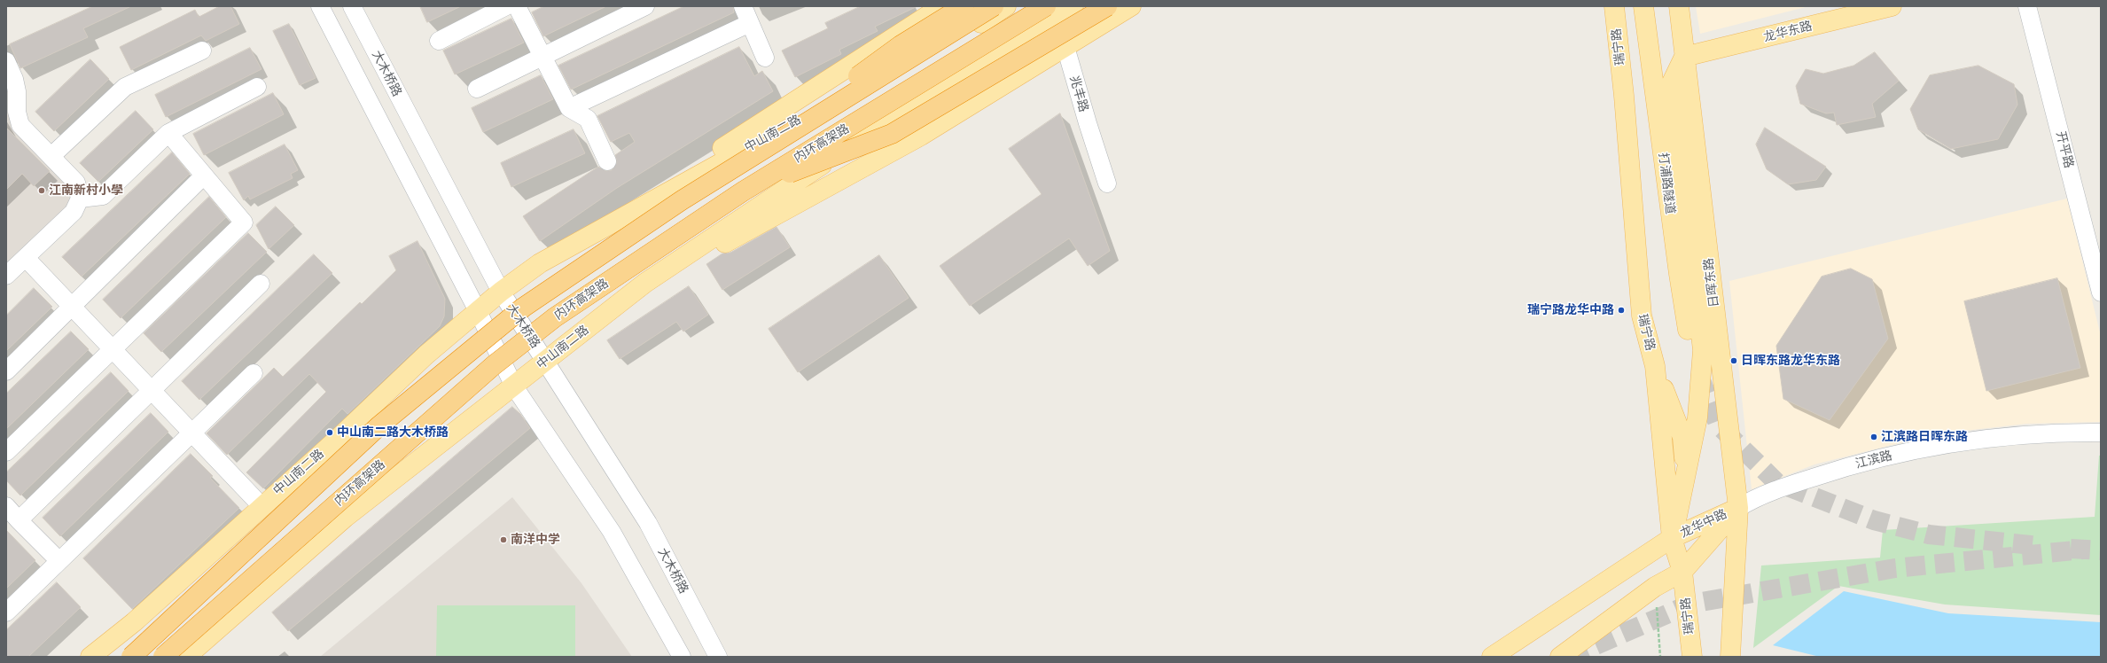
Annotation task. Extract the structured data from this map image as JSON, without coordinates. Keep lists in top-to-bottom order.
{
  "streets": {
    "highway": ["内环高架路"],
    "main road": [
      "龙华东路",
      "瑞宁路",
      "中山南二路",
      "打浦路隧道",
      "日晖东路",
      "龙华中路"
    ],
    "street": [
      "大木桥路",
      "兆丰路",
      "开平路",
      "江滨路"
    ]
  },
  "crossings": [
    ["龙华东路", "日晖东路"],
    ["瑞宁路", "日晖东路"],
    ["瑞宁路", "龙华中路"],
    ["大木桥路", "中山南二路"],
    ["兆丰路", "中山南二路"],
    ["兆丰路", "内环高架路"],
    ["中山南二路", "内环高架路"],
    ["日晖东路", "江滨路"],
    ["日晖东路", "龙华中路"],
    ["江滨路", "龙华中路"]
  ],
  "places": [
    "江南新村小學",
    "瑞宁路龙华中路",
    "日晖东路龙华东路",
    "中山南二路大木桥路",
    "江滨路日晖东路",
    "南洋中学"
  ]
}
